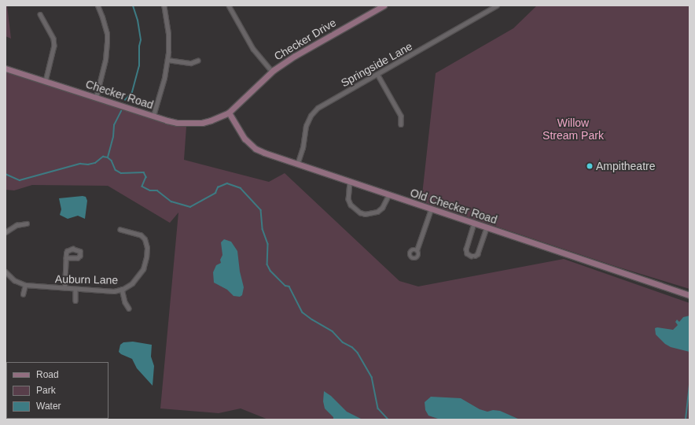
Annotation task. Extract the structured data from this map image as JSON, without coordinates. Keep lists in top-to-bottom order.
{
  "streets": {
    "street": [
      "Checker Drive",
      "Springside Lane",
      "Checker Road",
      "Old Checker Road",
      "Auburn Lane"
    ]
  },
  "crossings": [
    ["Checker Drive", "Checker Road"],
    ["Checker Drive", "Old Checker Road"],
    ["Springside Lane", "Old Checker Road"],
    ["Checker Road", "Old Checker Road"]
  ],
  "parks": ["Willow Stream Park"],
  "places": ["Ampitheatre"],
  "legend": ["Road", "Park", "Water"]
}
